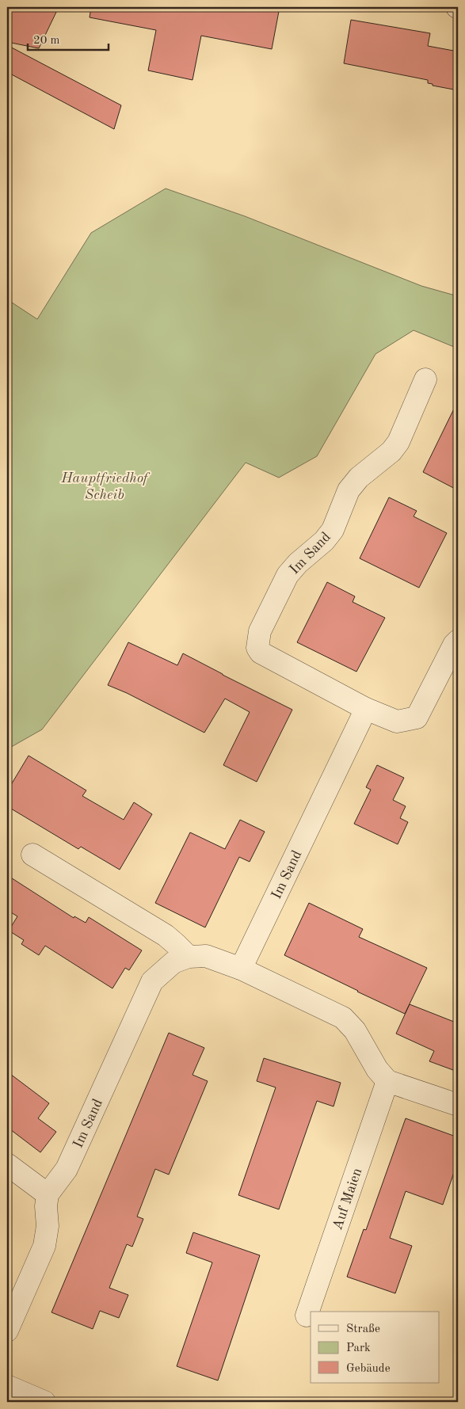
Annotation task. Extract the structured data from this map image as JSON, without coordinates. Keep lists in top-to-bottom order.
{
  "streets": {
    "street": ["Im Sand", "Auf Maien"]
  },
  "parks": ["Hauptfriedhof Scheib"],
  "legend": ["Straße", "Park", "Gebäude"],
  "scale_bar": "20 m"
}
